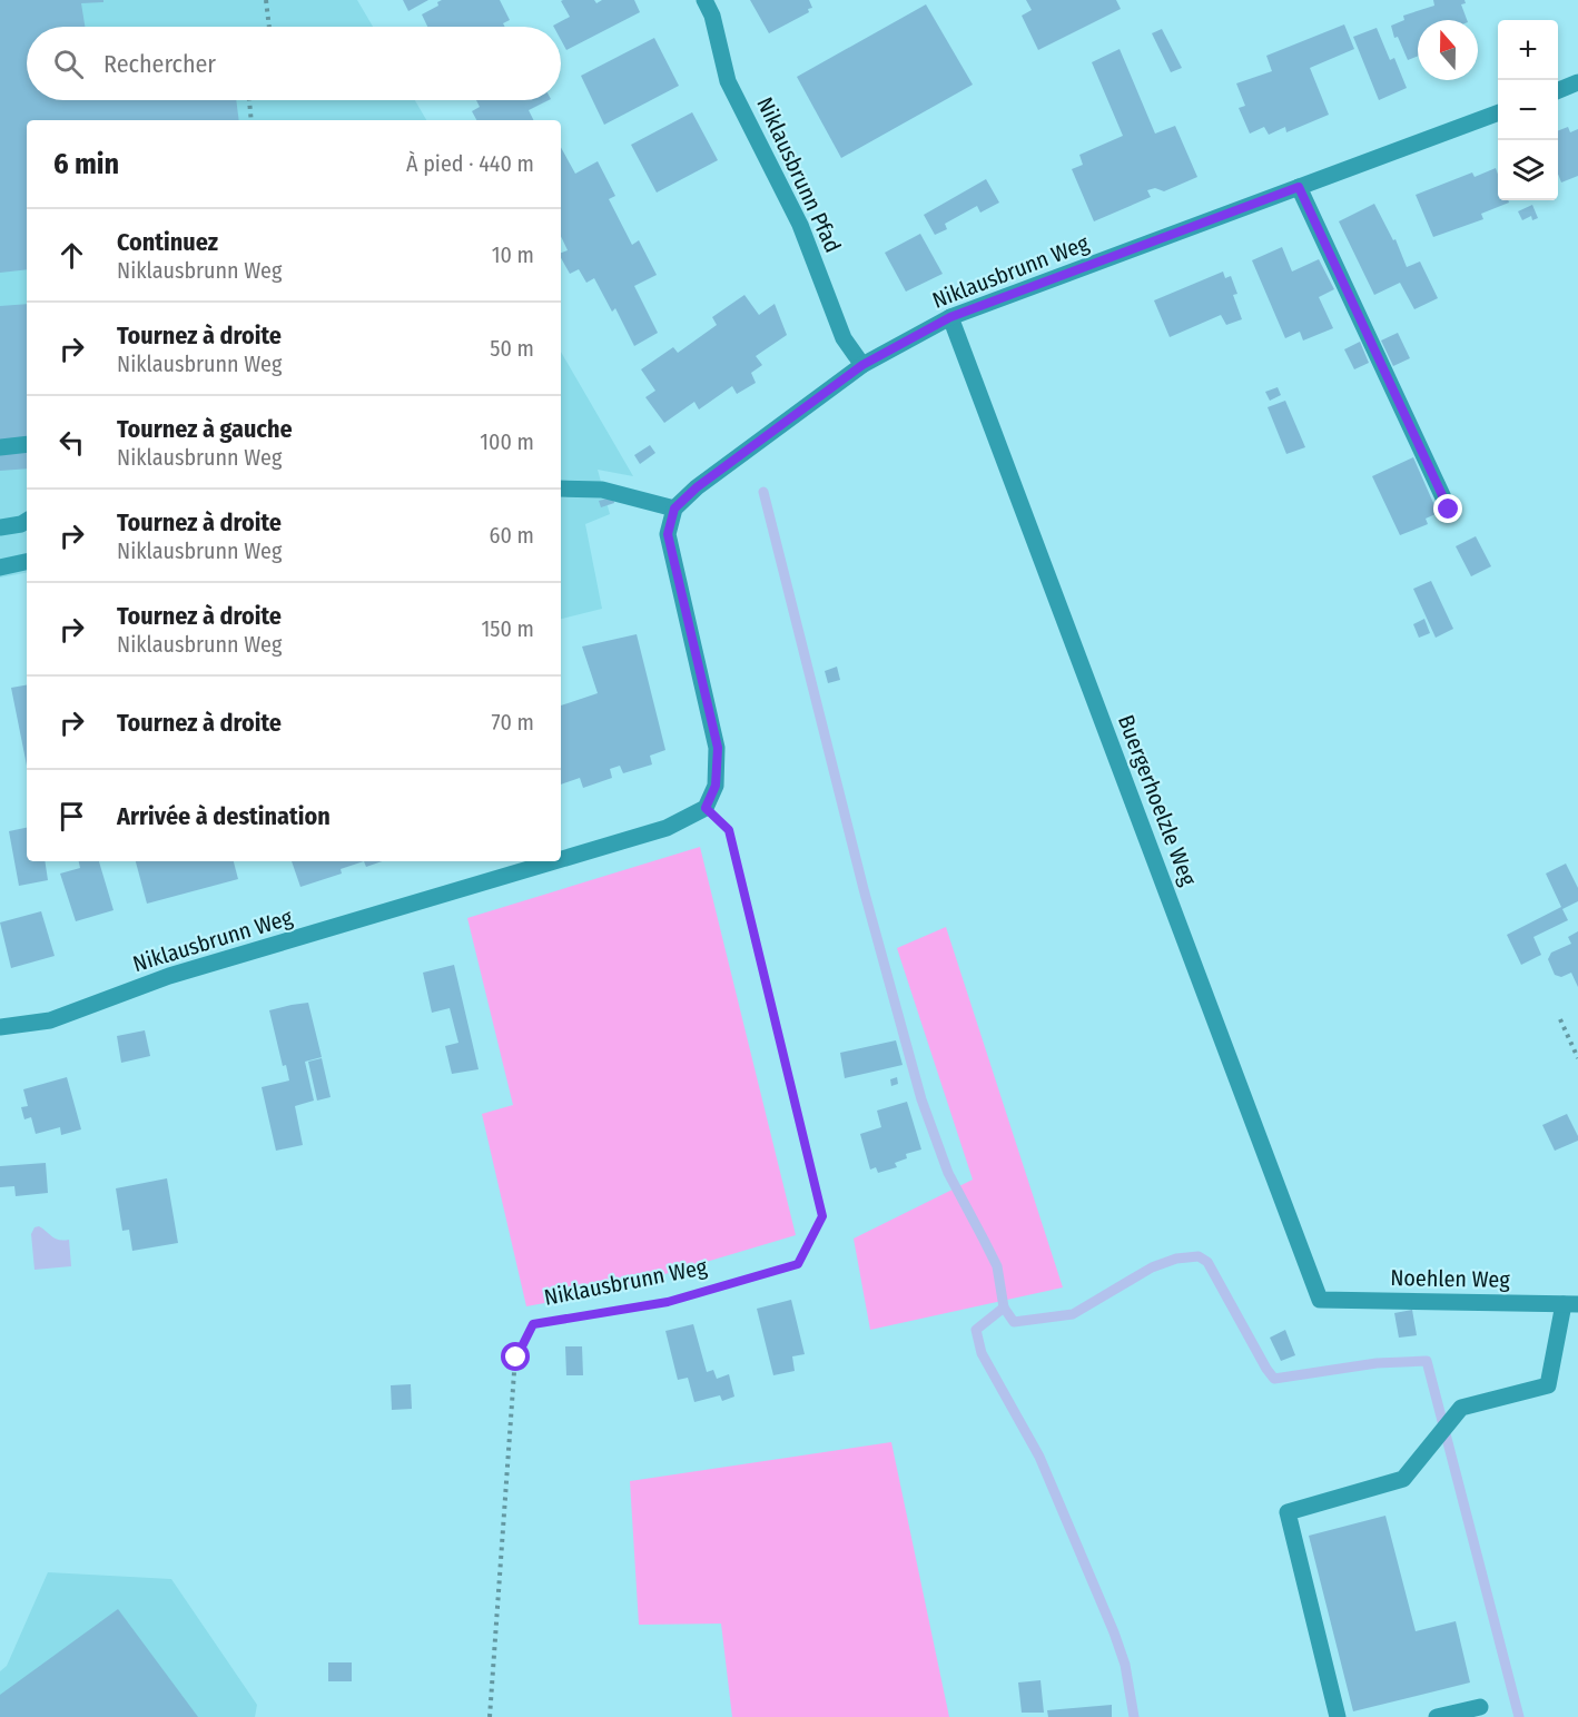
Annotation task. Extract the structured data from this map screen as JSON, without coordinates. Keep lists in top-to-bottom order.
{
  "streets": {
    "street": [
      "Niklausbrunn Pfad",
      "Niklausbrunn Weg",
      "Buergerhoelzle Weg",
      "Noehlen Weg"
    ]
  },
  "crossings": [
    ["Niklausbrunn Pfad", "Niklausbrunn Weg"],
    ["Niklausbrunn Weg", "Buergerhoelzle Weg"],
    ["Buergerhoelzle Weg", "Noehlen Weg"]
  ],
  "north": "top",
  "page": {
    "map_buttons": ["+", "−"],
    "search": "Rechercher",
    "heading": ["6 min", "À pied · 440 m"],
    "list": [
      ["Continuez", "Niklausbrunn Weg", "10 m"],
      ["Tournez à droite", "Niklausbrunn Weg", "50 m"],
      ["Tournez à gauche", "Niklausbrunn Weg", "100 m"],
      ["Tournez à droite", "Niklausbrunn Weg", "60 m"],
      ["Tournez à droite", "Niklausbrunn Weg", "150 m"],
      ["Tournez à droite", "70 m"],
      "Arrivée à destination"
    ]
  }
}
